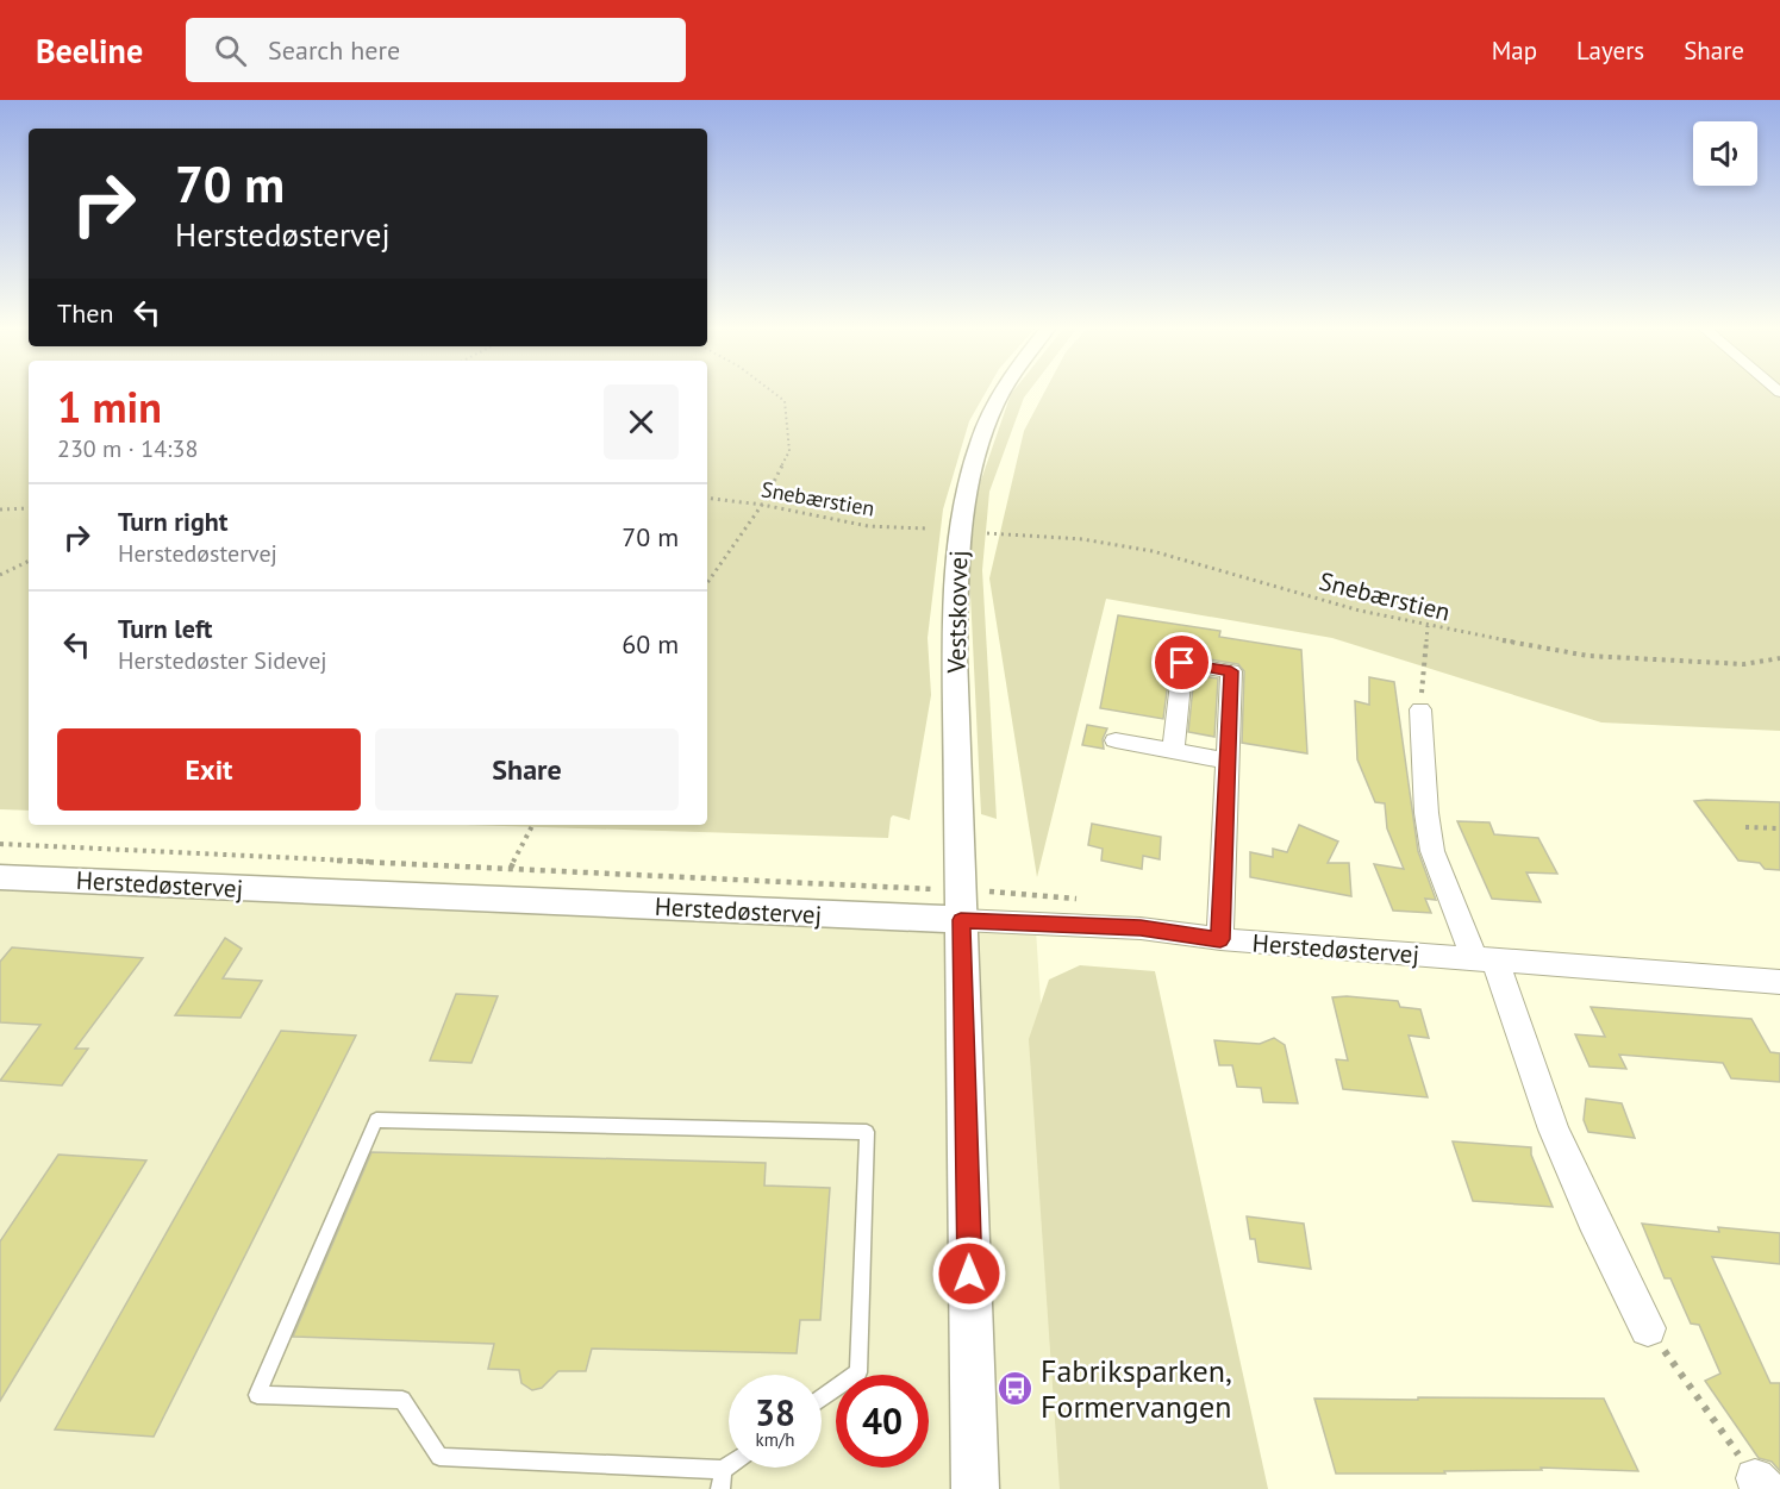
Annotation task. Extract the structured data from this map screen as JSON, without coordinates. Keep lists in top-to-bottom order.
{
  "streets": {
    "street": ["Vestskovvej", "Herstedøstervej"],
    "path": ["Snebærstien"]
  },
  "crossings": [
    ["Vestskovvej", "Herstedøstervej"]
  ],
  "places": {
    "bus stop": ["Fabriksparken, Formervangen"]
  },
  "page": {
    "header": "Beeline",
    "search": "Search here",
    "nav": ["Map", "Layers", "Share"],
    "turn": ["70 m", "Herstedøstervej"],
    "then": "Then",
    "heading": ["1 min", "230 m · 14:38"],
    "list": [
      {
        "name": "Turn right",
        "note": "Herstedøstervej",
        "value": "70 m"
      },
      {
        "name": "Turn left",
        "note": "Herstedøster Sidevej",
        "value": "60 m"
      }
    ],
    "buttons": ["Exit", "Share"],
    "speed": "38 km/h",
    "limit": "40"
  }
}
